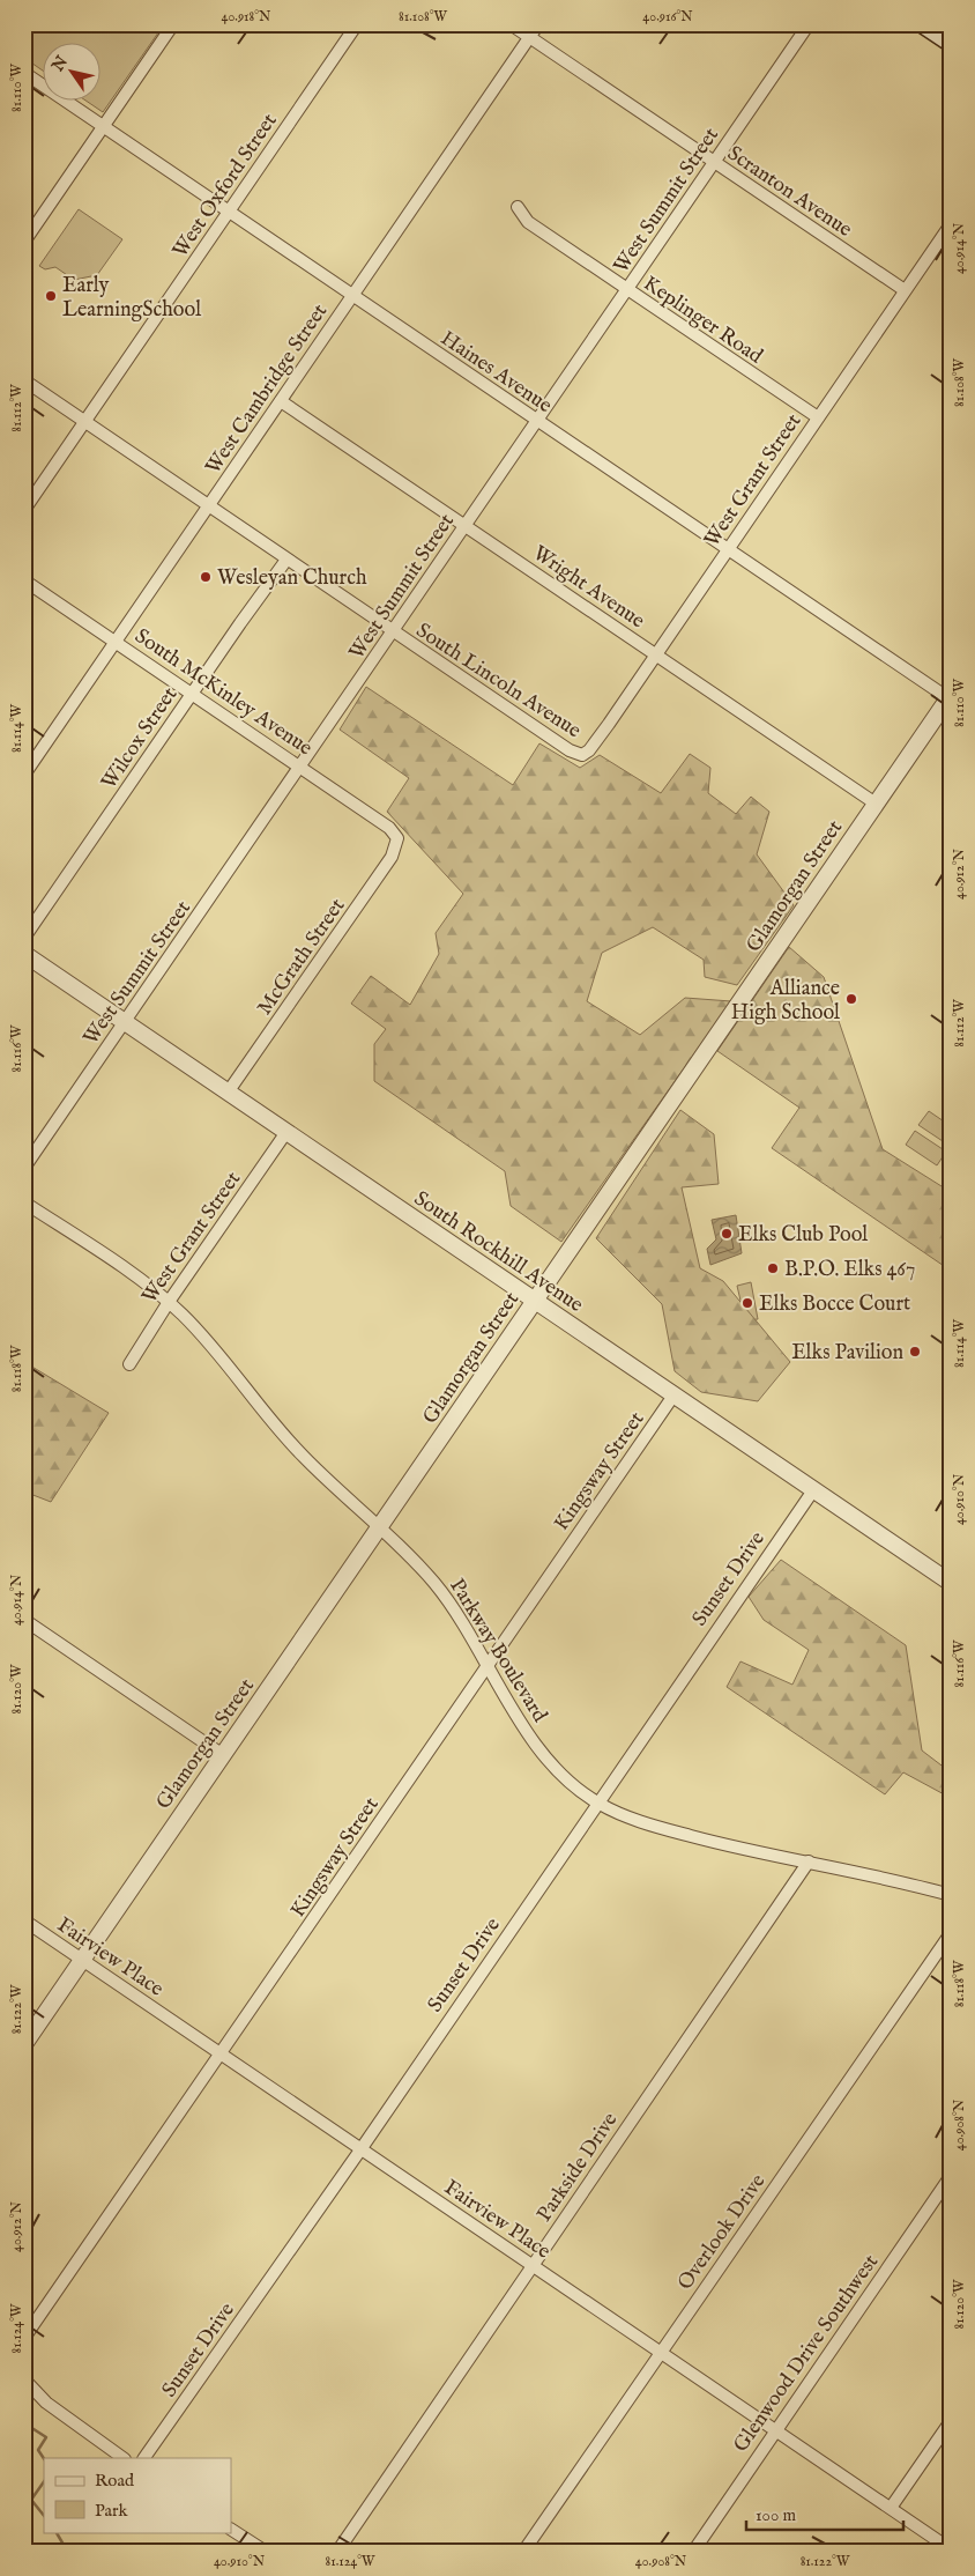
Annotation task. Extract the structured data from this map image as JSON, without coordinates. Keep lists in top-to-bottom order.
{
  "streets": {
    "street": [
      "West Oxford Street",
      "Scranton Avenue",
      "West Summit Street",
      "Keplinger Road",
      "Haines Avenue",
      "West Cambridge Street",
      "West Grant Street",
      "Wright Avenue",
      "South Lincoln Avenue",
      "South McKinley Avenue",
      "Wilcox Street",
      "Glamorgan Street",
      "McGrath Street",
      "South Rockhill Avenue",
      "Kingsway Street",
      "Sunset Drive",
      "Parkway Boulevard",
      "Fairview Place",
      "Parkside Drive",
      "Overlook Drive",
      "Glenwood Drive Southwest"
    ]
  },
  "crossings": [
    ["West Oxford Street", "Haines Avenue"],
    ["West Oxford Street", "South Lincoln Avenue"],
    ["Scranton Avenue", "West Summit Street"],
    ["Scranton Avenue", "West Cambridge Street"],
    ["Scranton Avenue", "West Grant Street"],
    ["West Summit Street", "Keplinger Road"],
    ["West Summit Street", "Haines Avenue"],
    ["West Summit Street", "Wright Avenue"],
    ["West Summit Street", "South Lincoln Avenue"],
    ["West Summit Street", "South McKinley Avenue"],
    ["West Summit Street", "South Rockhill Avenue"],
    ["Keplinger Road", "West Grant Street"],
    ["Haines Avenue", "West Cambridge Street"],
    ["Haines Avenue", "West Grant Street"],
    ["Haines Avenue", "Glamorgan Street"],
    ["West Cambridge Street", "Wright Avenue"],
    ["West Cambridge Street", "South Lincoln Avenue"],
    ["West Cambridge Street", "South McKinley Avenue"],
    ["West Grant Street", "Wright Avenue"],
    ["West Grant Street", "South Lincoln Avenue"],
    ["West Grant Street", "South Rockhill Avenue"],
    ["West Grant Street", "Parkway Boulevard"],
    ["Wright Avenue", "Glamorgan Street"],
    ["South Lincoln Avenue", "Wilcox Street"],
    ["South McKinley Avenue", "Wilcox Street"],
    ["South McKinley Avenue", "McGrath Street"],
    ["Glamorgan Street", "South Rockhill Avenue"],
    ["Glamorgan Street", "Parkway Boulevard"],
    ["Glamorgan Street", "Fairview Place"],
    ["McGrath Street", "South Rockhill Avenue"],
    ["South Rockhill Avenue", "Kingsway Street"],
    ["South Rockhill Avenue", "Sunset Drive"],
    ["Kingsway Street", "Parkway Boulevard"],
    ["Kingsway Street", "Fairview Place"],
    ["Sunset Drive", "Parkway Boulevard"],
    ["Sunset Drive", "Fairview Place"],
    ["Parkway Boulevard", "Parkside Drive"],
    ["Fairview Place", "Parkside Drive"],
    ["Fairview Place", "Overlook Drive"],
    ["Fairview Place", "Glenwood Drive Southwest"]
  ],
  "places": [
    "Early LearningSchool",
    "Wesleyan Church",
    "Alliance High School",
    "Elks Club Pool",
    "B.P.O. Elks 467",
    "Elks Bocce Court",
    "Elks Pavilion"
  ],
  "legend": ["Road", "Park"],
  "scale_bar": "100 m",
  "north": "top left",
  "coordinates": [
    "40.918°N",
    "81.108°W",
    "40.916°N",
    "81.110°W",
    "40.914°N",
    "81.112°W",
    "81.114°W",
    "40.912°N",
    "81.116°W",
    "81.118°W",
    "40.910°N",
    "81.120°W",
    "81.122°W",
    "40.908°N",
    "81.124°W"
  ]
}
